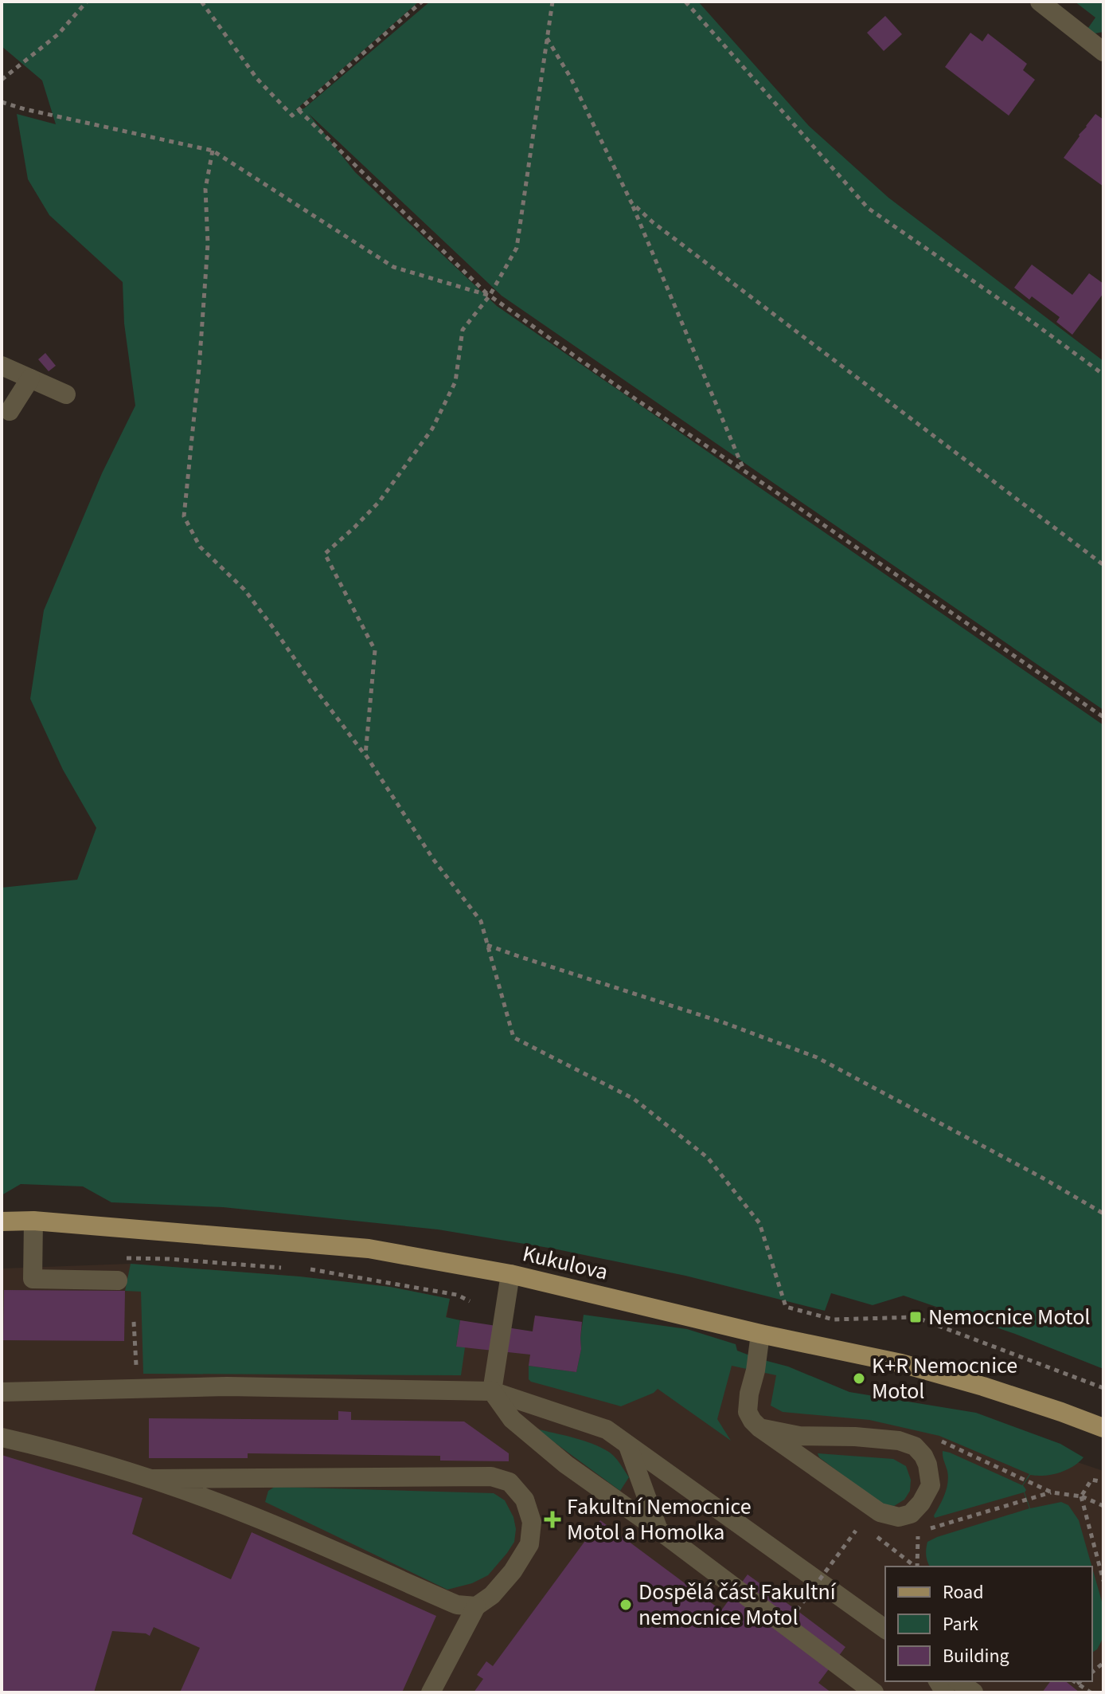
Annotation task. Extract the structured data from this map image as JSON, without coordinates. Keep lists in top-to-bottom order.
{
  "streets": {
    "main road": ["Kukulova"]
  },
  "places": {
    "transit": ["Nemocnice Motol"],
    "other": ["K+R Nemocnice Motol", "Dospělá část Fakultní nemocnice Motol"],
    "health": ["Fakultní Nemocnice Motol a Homolka"]
  },
  "legend": ["Road", "Park", "Building"]
}
